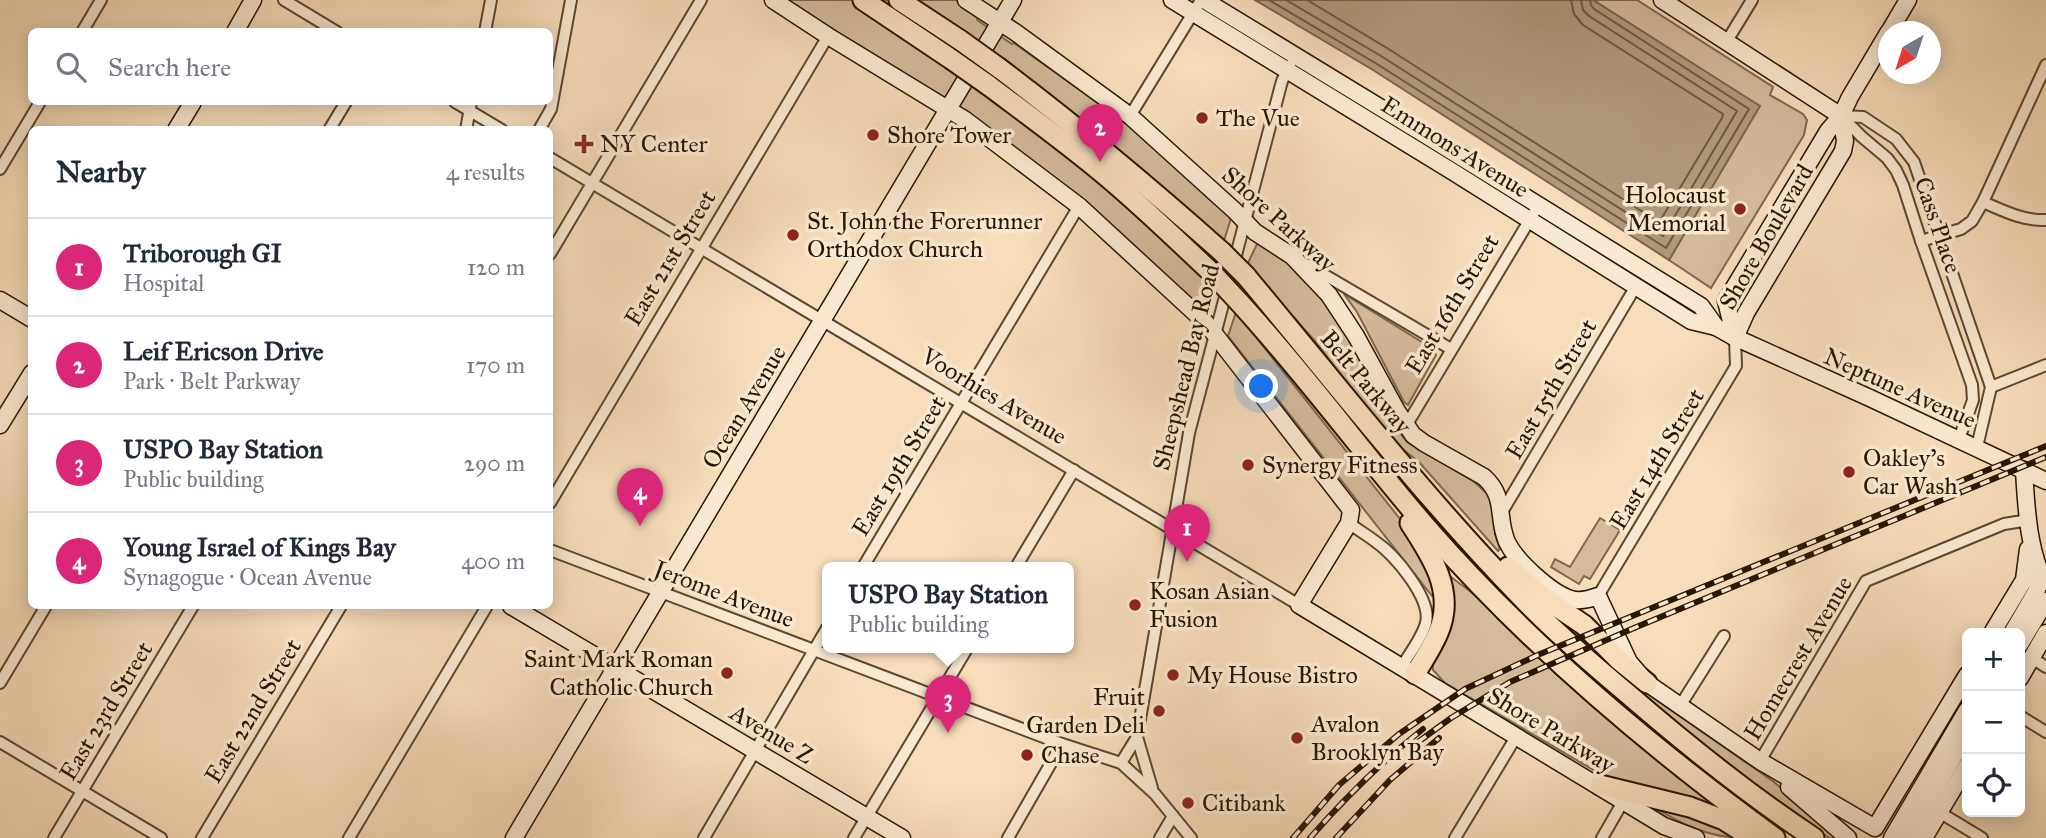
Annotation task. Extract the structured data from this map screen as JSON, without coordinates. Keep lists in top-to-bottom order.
{
  "streets": {
    "highway": ["Belt Parkway"],
    "main road": [
      "Emmons Avenue",
      "Shore Parkway",
      "Shore Boulevard",
      "Neptune Avenue",
      "Voorhies Avenue",
      "Ocean Avenue",
      "Avenue Z"
    ],
    "street": [
      "Cass Place",
      "East 21st Street",
      "East 16th Street",
      "Sheepshead Bay Road",
      "East 15th Street",
      "East 14th Street",
      "East 19th Street",
      "Jerome Avenue",
      "Homecrest Avenue",
      "East 23rd Street",
      "East 22nd Street"
    ]
  },
  "crossings": [
    ["Emmons Avenue", "Shore Boulevard"],
    ["Emmons Avenue", "East 16th Street"],
    ["Emmons Avenue", "Sheepshead Bay Road"],
    ["Emmons Avenue", "Neptune Avenue"],
    ["Emmons Avenue", "East 15th Street"],
    ["Emmons Avenue", "East 14th Street"],
    ["Shore Parkway", "East 16th Street"],
    ["Shore Parkway", "Sheepshead Bay Road"],
    ["Shore Parkway", "East 15th Street"],
    ["Shore Parkway", "Voorhies Avenue"],
    ["Shore Parkway", "Ocean Avenue"],
    ["Cass Place", "Shore Boulevard"],
    ["Cass Place", "Neptune Avenue"],
    ["Shore Boulevard", "Neptune Avenue"],
    ["Shore Boulevard", "East 14th Street"],
    ["East 21st Street", "Voorhies Avenue"],
    ["Sheepshead Bay Road", "Voorhies Avenue"],
    ["Sheepshead Bay Road", "Jerome Avenue"],
    ["Neptune Avenue", "East 14th Street"],
    ["Voorhies Avenue", "Ocean Avenue"],
    ["Voorhies Avenue", "East 19th Street"],
    ["Ocean Avenue", "Jerome Avenue"],
    ["Ocean Avenue", "Avenue Z"]
  ],
  "places": {
    "other": [
      "The Vue",
      "Shore Tower",
      "Holocaust Memorial",
      "St. John the Forerunner Orthodox Church",
      "Synergy Fitness",
      "Oakley's Car Wash",
      "Kosan Asian Fusion",
      "Saint Mark Roman Catholic Church",
      "My House Bistro",
      "Fruit Garden Deli",
      "Avalon Brooklyn Bay",
      "Chase",
      "Citibank"
    ],
    "health": ["NY Center"]
  },
  "north": "bottom left",
  "page": {
    "search": "Search here",
    "pins": [
      "2",
      "4",
      "1",
      "3"
    ],
    "heading": ["Nearby", "4 results"],
    "list": [
      {
        "mark": "1",
        "name": "Triborough GI",
        "note": "Hospital",
        "value": "120 m"
      },
      {
        "mark": "2",
        "name": "Leif Ericson Drive",
        "note": "Park · Belt Parkway",
        "value": "170 m"
      },
      {
        "mark": "3",
        "name": "USPO Bay Station",
        "note": "Public building",
        "value": "290 m"
      },
      {
        "mark": "4",
        "name": "Young Israel of Kings Bay",
        "note": "Synagogue · Ocean Avenue",
        "value": "400 m"
      }
    ],
    "popup": ["USPO Bay Station", "Public building"],
    "map_buttons": ["+", "−"]
  }
}
